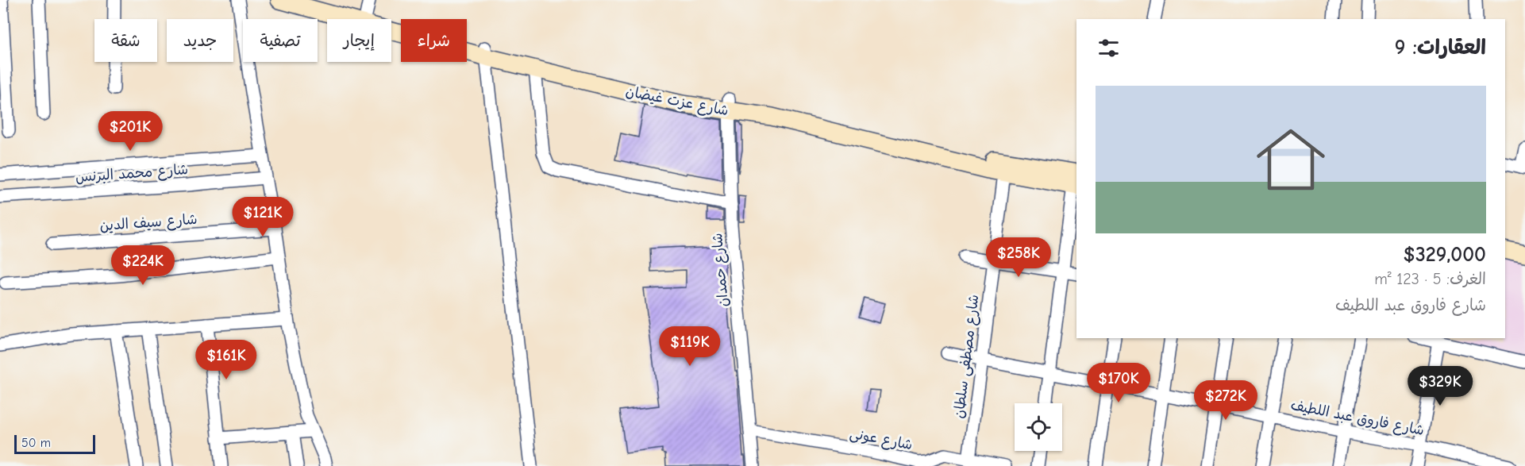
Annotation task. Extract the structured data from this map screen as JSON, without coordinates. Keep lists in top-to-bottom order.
{
  "streets": {
    "street": [
      "شارع عزت غيضان",
      "شارع محمد البرنس",
      "شارع سيف الدين",
      "شارع حمدان",
      "شارع مصطفى سلطان",
      "شارع فاروق عبد اللطيف",
      "شارع عونى"
    ]
  },
  "crossings": [
    ["شارع عزت غيضان", "شارع حمدان"],
    ["شارع عزت غيضان", "شارع مصطفى سلطان"],
    ["شارع حمدان", "شارع عونى"],
    ["شارع مصطفى سلطان", "شارع فاروق عبد اللطيف"],
    ["شارع مصطفى سلطان", "شارع عونى"]
  ],
  "scale_bar": "50 m",
  "page": {
    "chip": [
      "شراء",
      "إيجار",
      "تصفية",
      "جديد",
      "شقة"
    ],
    "heading": "العقارات: 9",
    "list": [
      {
        "name": "$329,000",
        "note": "الغرف: 5 · 123 m² · شارع فاروق عبد اللطيف"
      }
    ],
    "price": [
      "$201K",
      "$121K",
      "$258K",
      "$224K",
      "$119K",
      "$161K",
      "$170K",
      "$329K",
      "$272K"
    ],
    "scale": "50 m"
  }
}
